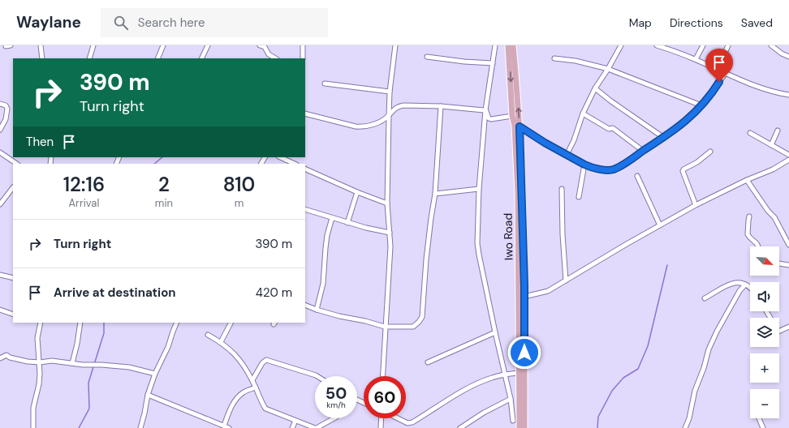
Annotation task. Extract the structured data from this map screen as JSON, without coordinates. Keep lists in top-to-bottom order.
{
  "streets": {
    "main road": ["Iwo Road"]
  },
  "north": "bottom right",
  "page": {
    "header": "Waylane",
    "search": "Search here",
    "nav": ["Map", "Directions", "Saved"],
    "turn": ["390 m", "Turn right"],
    "then": "Then",
    "eta": [
      "12:16",
      "Arrival",
      "2",
      "min",
      "810",
      "m"
    ],
    "list": [
      {
        "name": "Turn right",
        "value": "390 m"
      },
      {
        "name": "Arrive at destination",
        "value": "420 m"
      }
    ],
    "map_buttons": ["+", "−"],
    "speed": "50 km/h",
    "limit": "60"
  }
}
